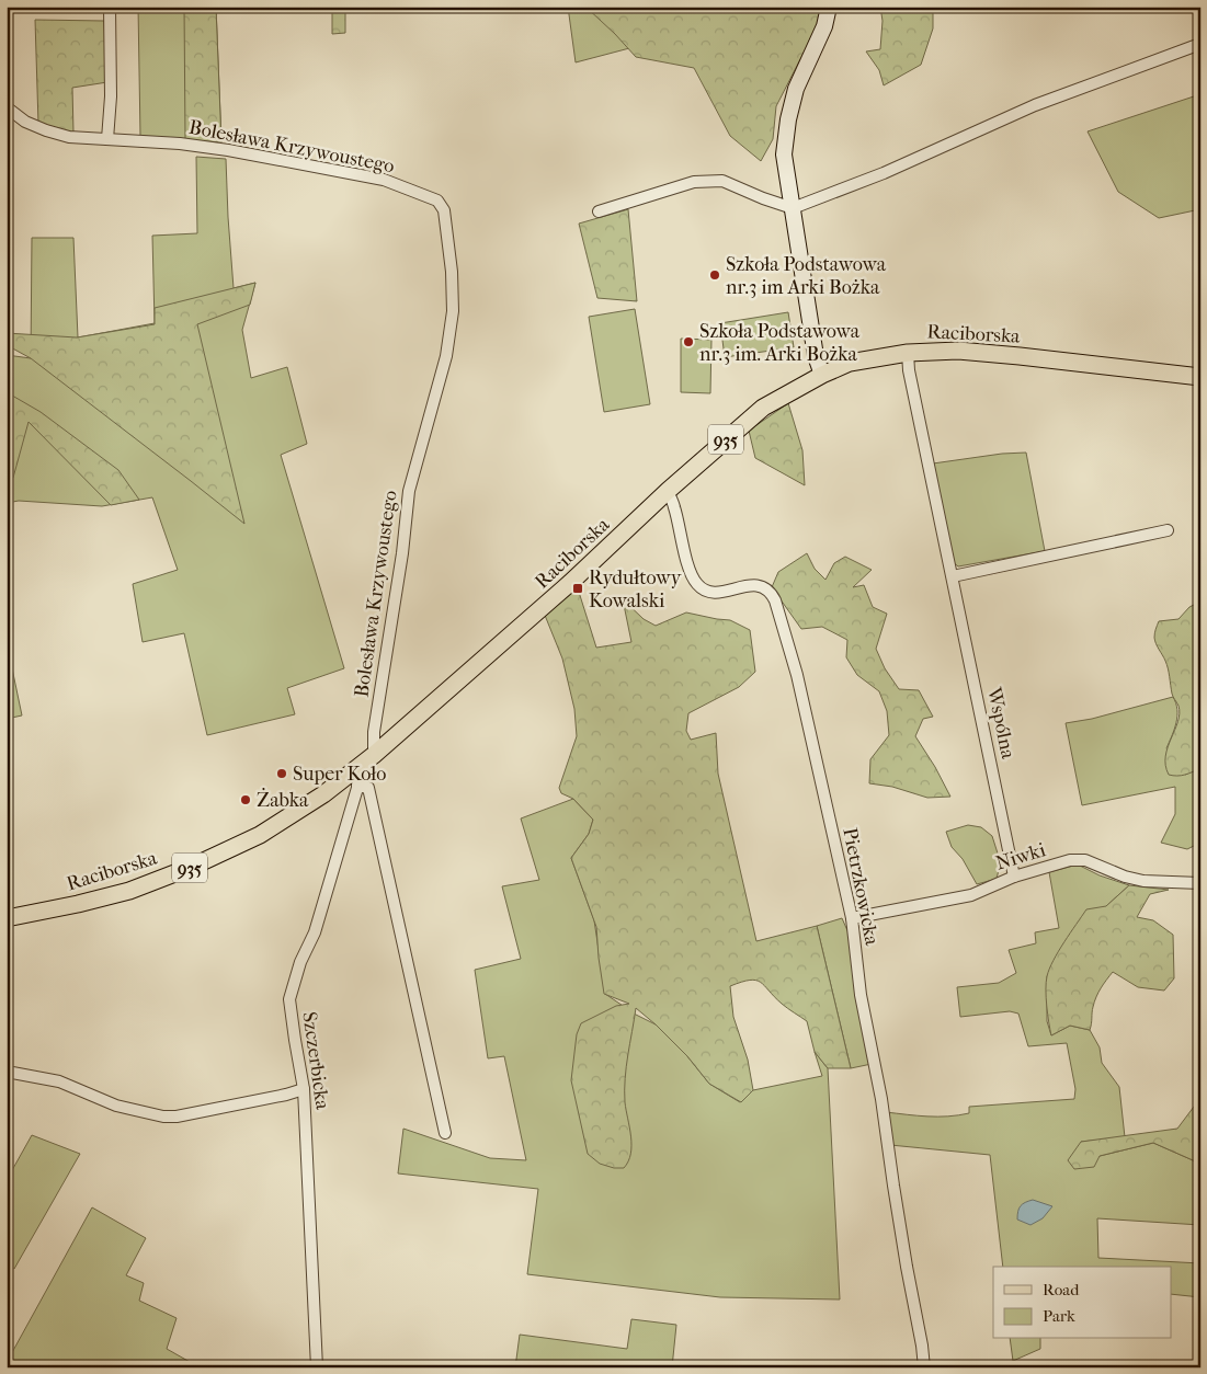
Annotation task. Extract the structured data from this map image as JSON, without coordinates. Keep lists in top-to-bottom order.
{
  "streets": {
    "main road": ["Raciborska", "935"],
    "street": [
      "Bolesława Krzywoustego",
      "Wspólna",
      "Niwki",
      "Pietrzkowicka",
      "Szczerbicka"
    ]
  },
  "crossings": [
    ["Bolesława Krzywoustego", "Raciborska"],
    ["Raciborska", "Wspólna"],
    ["Raciborska", "Pietrzkowicka"],
    ["Raciborska", "Szczerbicka"],
    ["Wspólna", "Niwki"],
    ["Niwki", "Pietrzkowicka"]
  ],
  "places": {
    "other": [
      "Szkoła Podstawowa nr.3 im Arki Bożka",
      "Szkoła Podstawowa nr.3 im. Arki Bożka",
      "Super Koło",
      "Żabka"
    ],
    "transit": ["Rydułtowy Kowalski"]
  },
  "legend": ["Road", "Park"]
}
